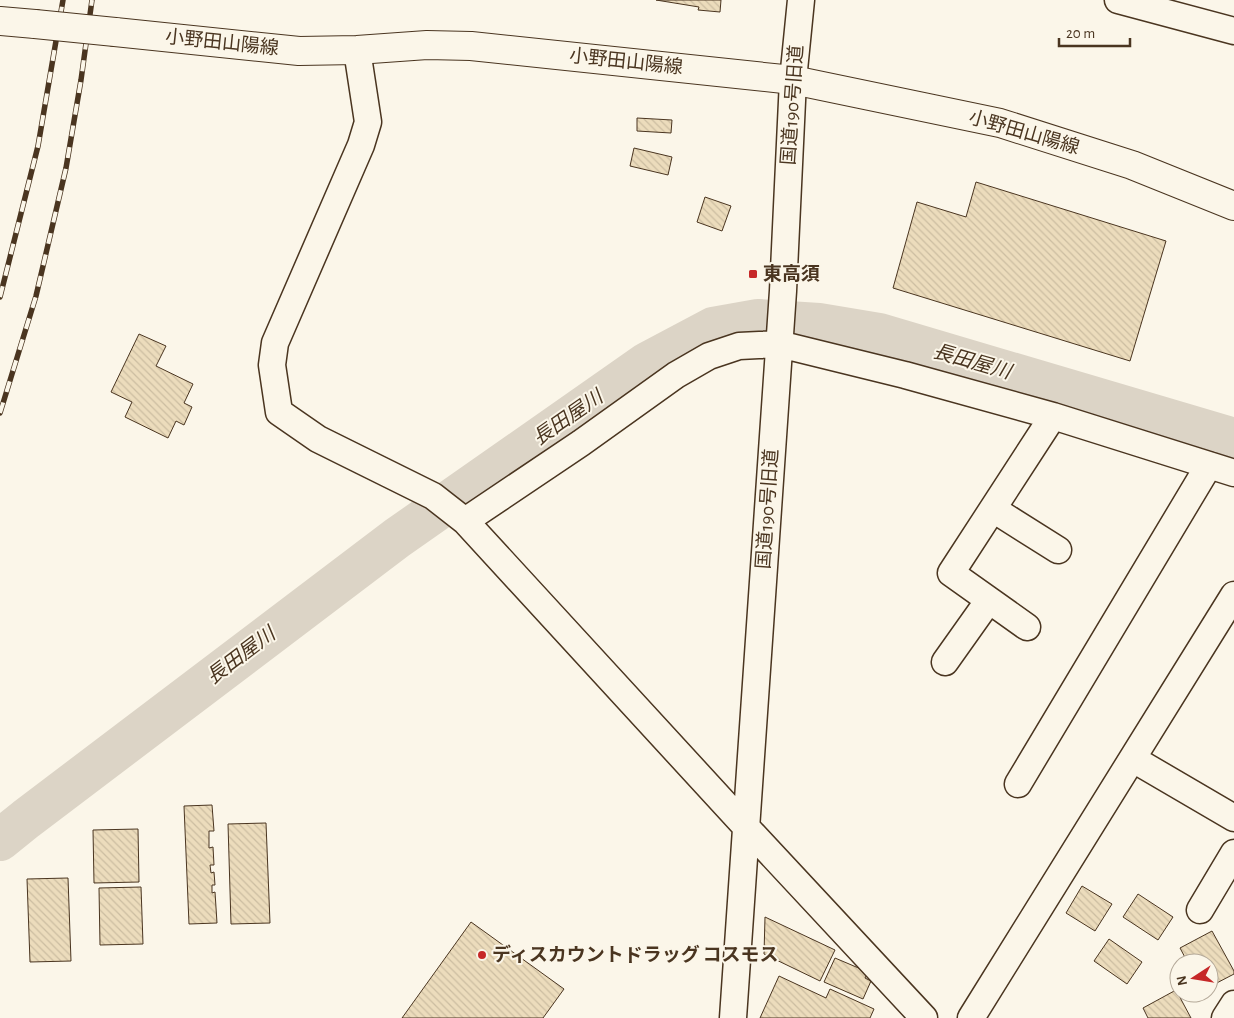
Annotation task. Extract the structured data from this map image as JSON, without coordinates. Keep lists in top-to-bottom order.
{
  "streets": {
    "main road": ["小野田山陽線"],
    "street": ["国道190号旧道"]
  },
  "crossings": [
    ["小野田山陽線", "国道190号旧道"]
  ],
  "water": ["長田屋川"],
  "places": {
    "transit": ["東高須"],
    "other": ["ディスカウントドラッグ コスモス"]
  },
  "scale_bar": "20 m",
  "north": "left"
}
